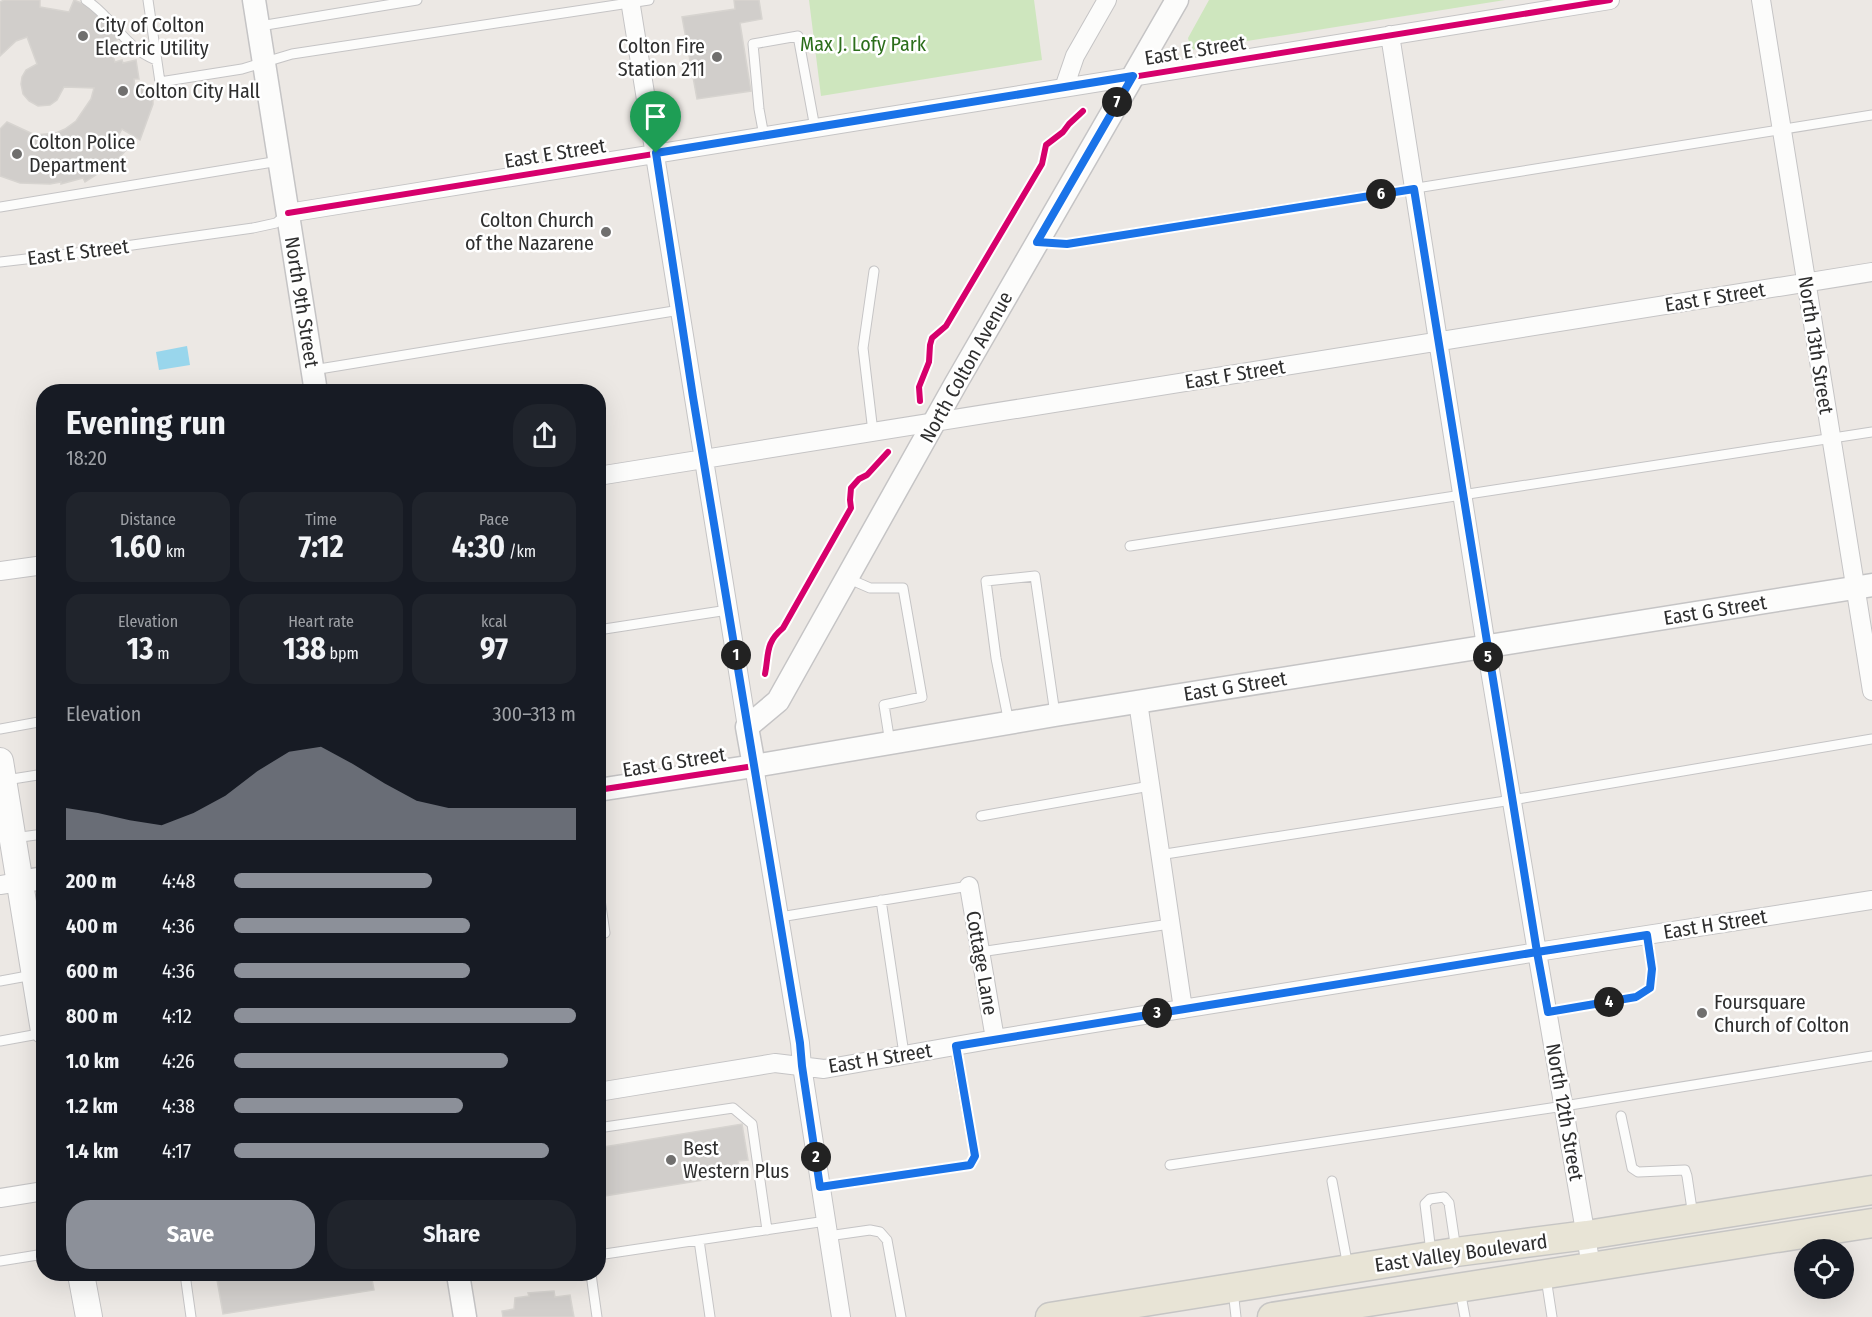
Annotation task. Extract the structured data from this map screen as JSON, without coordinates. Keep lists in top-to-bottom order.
{
  "streets": {
    "main road": ["East Valley Boulevard"],
    "street": [
      "East E Street",
      "East F Street",
      "North 9th Street",
      "North 13th Street",
      "North Colton Avenue",
      "East G Street",
      "East H Street",
      "Cottage Lane",
      "North 12th Street"
    ]
  },
  "crossings": [
    ["East E Street", "North 9th Street"],
    ["East E Street", "North Colton Avenue"],
    ["East E Street", "North 12th Street"],
    ["East F Street", "North 13th Street"],
    ["East F Street", "North Colton Avenue"],
    ["East F Street", "North 12th Street"],
    ["North 13th Street", "East G Street"],
    ["East G Street", "North 12th Street"],
    ["East H Street", "Cottage Lane"],
    ["East H Street", "North 12th Street"],
    ["North 12th Street", "East Valley Boulevard"]
  ],
  "parks": ["Max J. Lofy Park"],
  "places": [
    "City of Colton Electric Utility",
    "Colton Fire Station 211",
    "Colton City Hall",
    "Colton Police Department",
    "Colton Church of the Nazarene",
    "Foursquare Church of Colton",
    "Best Western Plus"
  ],
  "page": {
    "pins": [
      "7",
      "6",
      "1",
      "5",
      "4",
      "3",
      "2"
    ],
    "heading": ["Evening run", "18:20"],
    "stats": [
      ["Distance", "1.60 km"],
      ["Time", "7:12"],
      ["Pace", "4:30 /km"],
      ["Elevation", "13 m"],
      ["Heart rate", "138 bpm"],
      ["kcal", "97"]
    ],
    "chart": ["Elevation", "300–313 m"],
    "list": [
      {
        "name": "200 m",
        "note": "4:48"
      },
      {
        "name": "400 m",
        "note": "4:36"
      },
      {
        "name": "600 m",
        "note": "4:36"
      },
      {
        "name": "800 m",
        "note": "4:12"
      },
      {
        "name": "1.0 km",
        "note": "4:26"
      },
      {
        "name": "1.2 km",
        "note": "4:38"
      },
      {
        "name": "1.4 km",
        "note": "4:17"
      }
    ],
    "buttons": ["Save", "Share"]
  }
}
